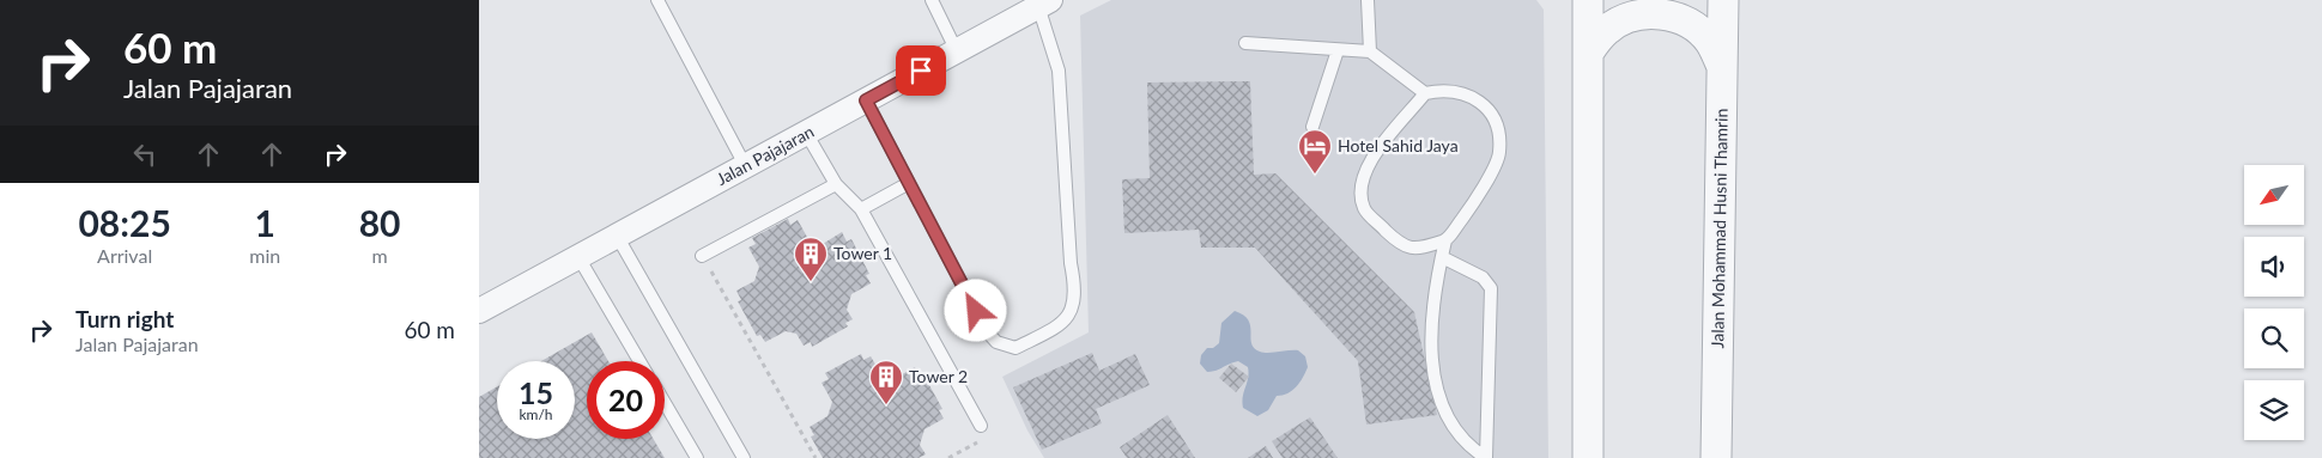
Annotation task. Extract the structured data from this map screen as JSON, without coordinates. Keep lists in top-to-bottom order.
{
  "streets": {
    "street": ["Jalan Pajajaran", "Jalan Mohammad Husni Thamrin"]
  },
  "places": {
    "hotel": ["Hotel Sahid Jaya"],
    "building": ["Tower 1", "Tower 2"]
  },
  "north": "bottom left",
  "page": {
    "turn": ["60 m", "Jalan Pajajaran"],
    "eta": [
      "08:25",
      "Arrival",
      "1",
      "min",
      "80",
      "m"
    ],
    "list": [
      {
        "name": "Turn right",
        "note": "Jalan Pajajaran",
        "value": "60 m"
      }
    ],
    "speed": "15 km/h",
    "limit": "20"
  }
}
